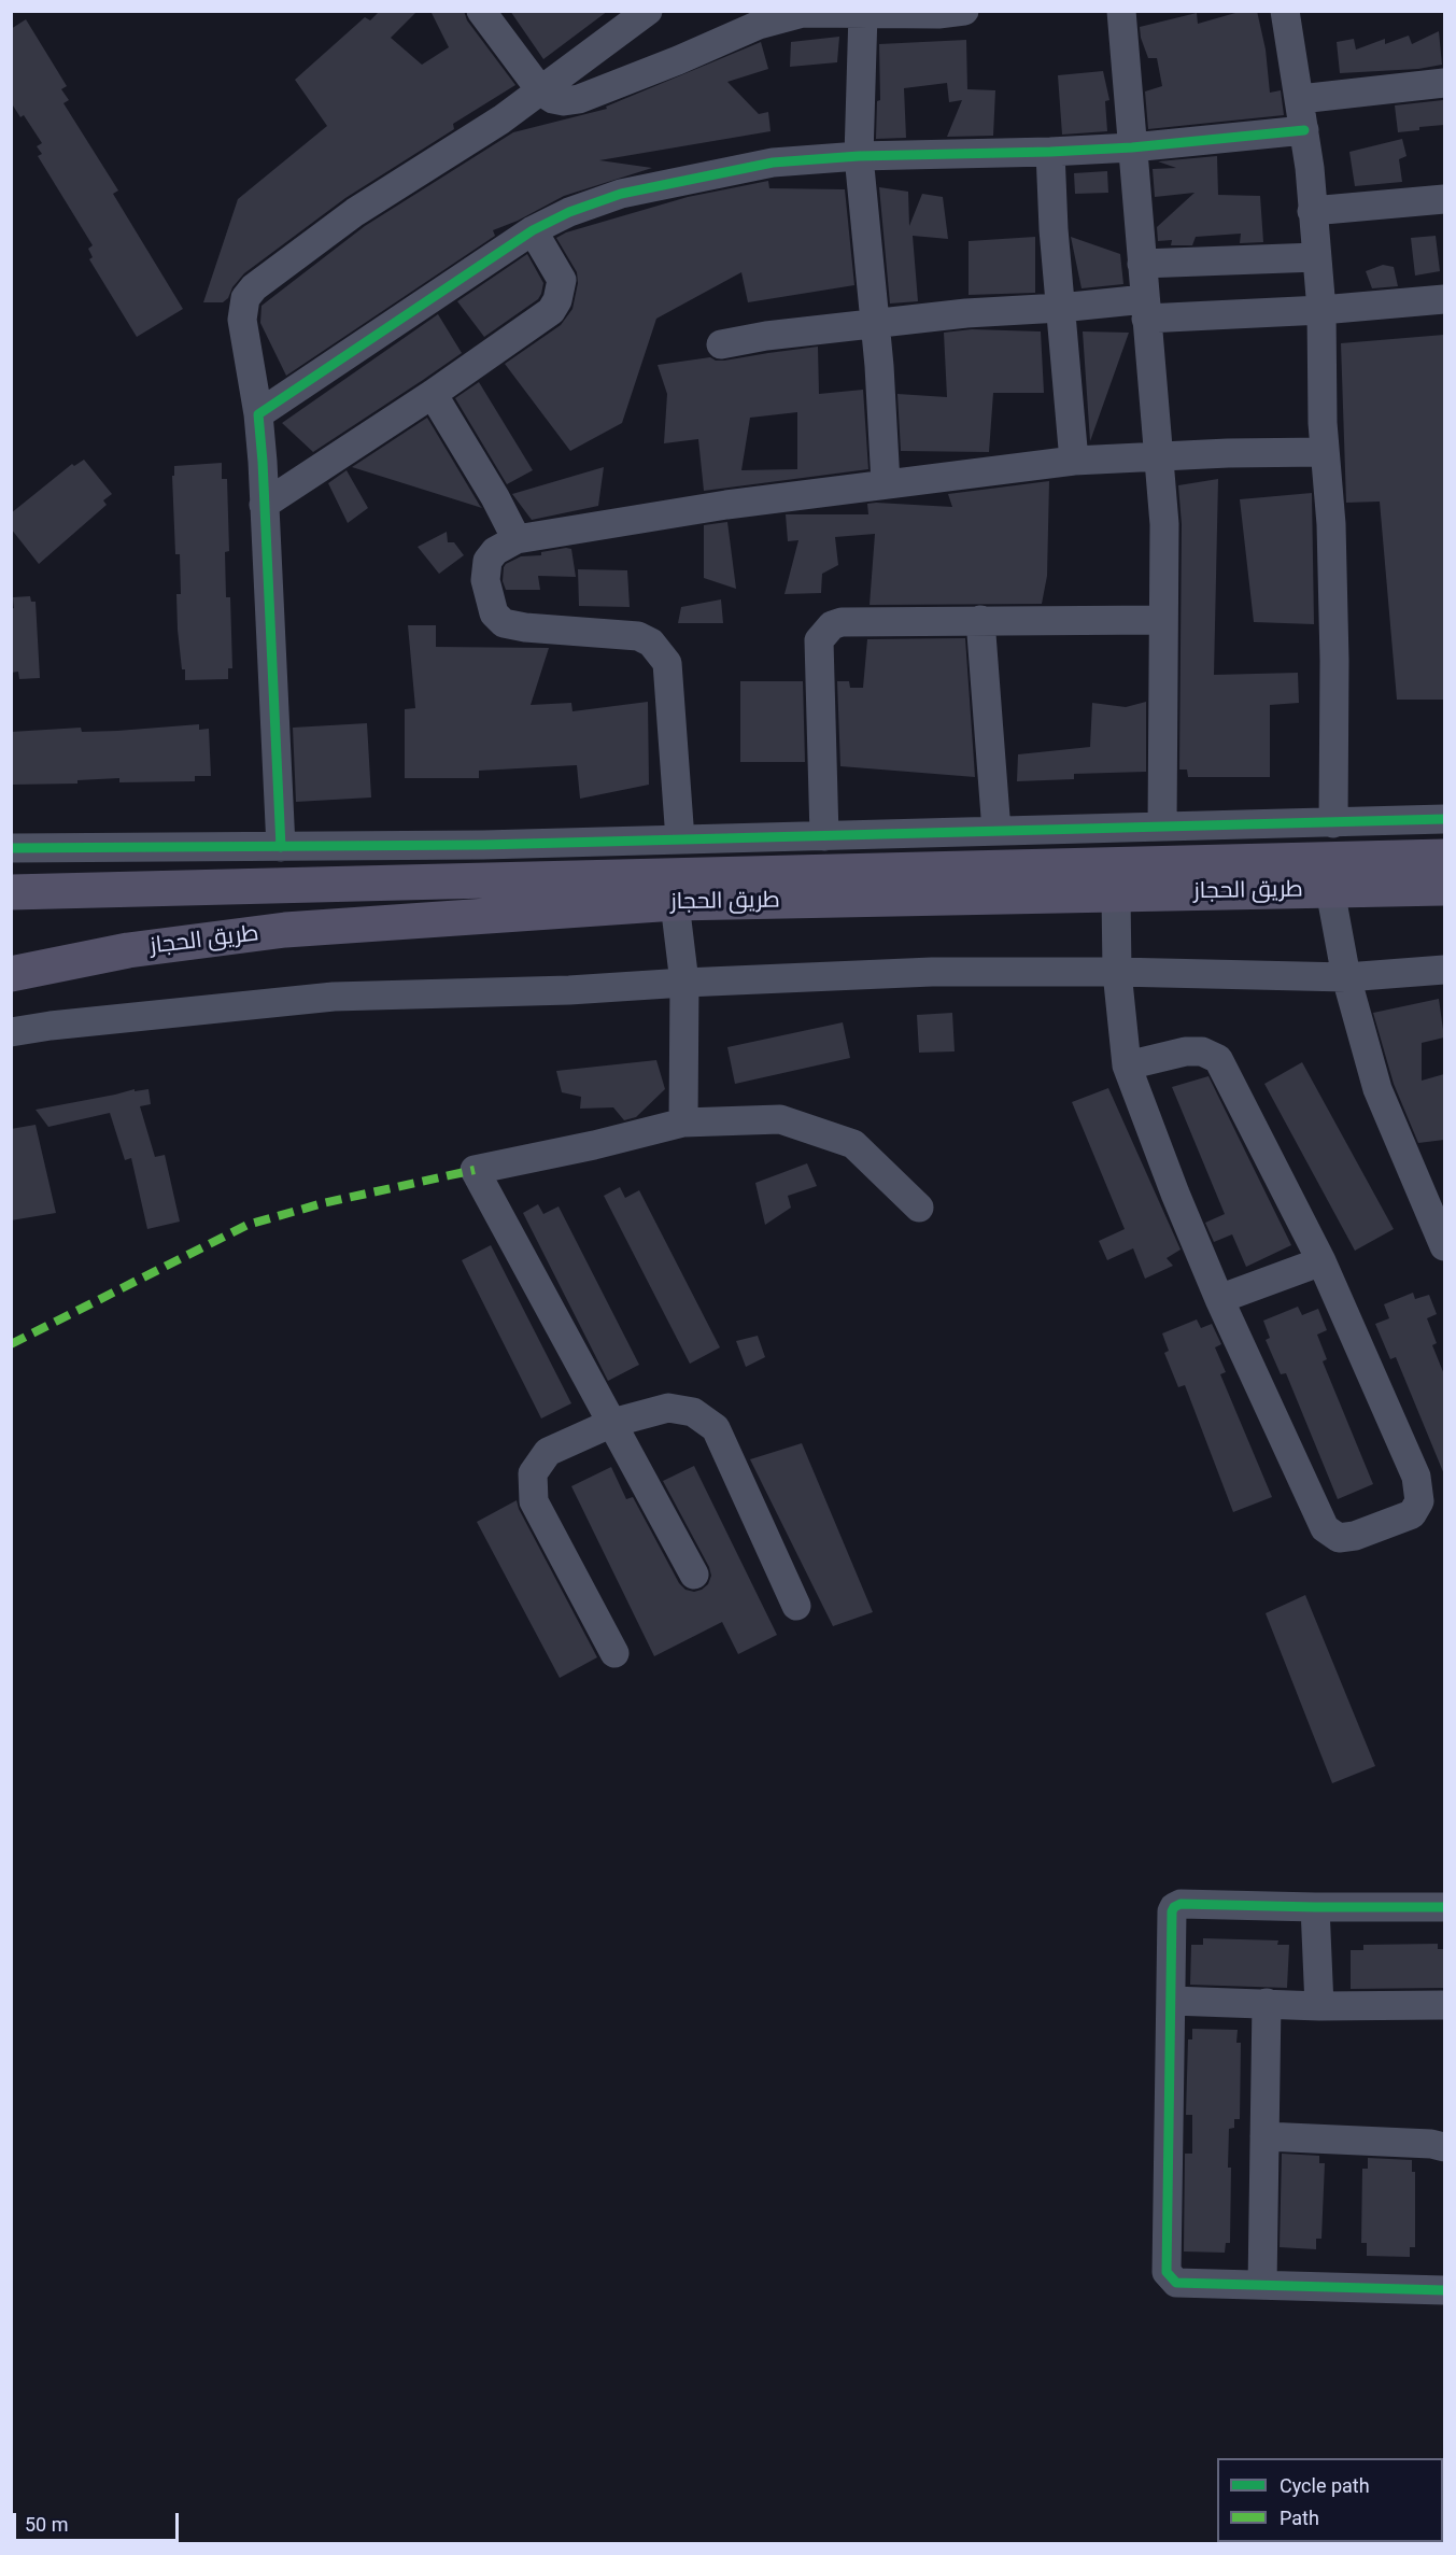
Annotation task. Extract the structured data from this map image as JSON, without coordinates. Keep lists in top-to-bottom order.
{
  "streets": {
    "main road": ["طريق الحجاز"]
  },
  "legend": ["Cycle path", "Path"],
  "scale_bar": "50 m"
}
